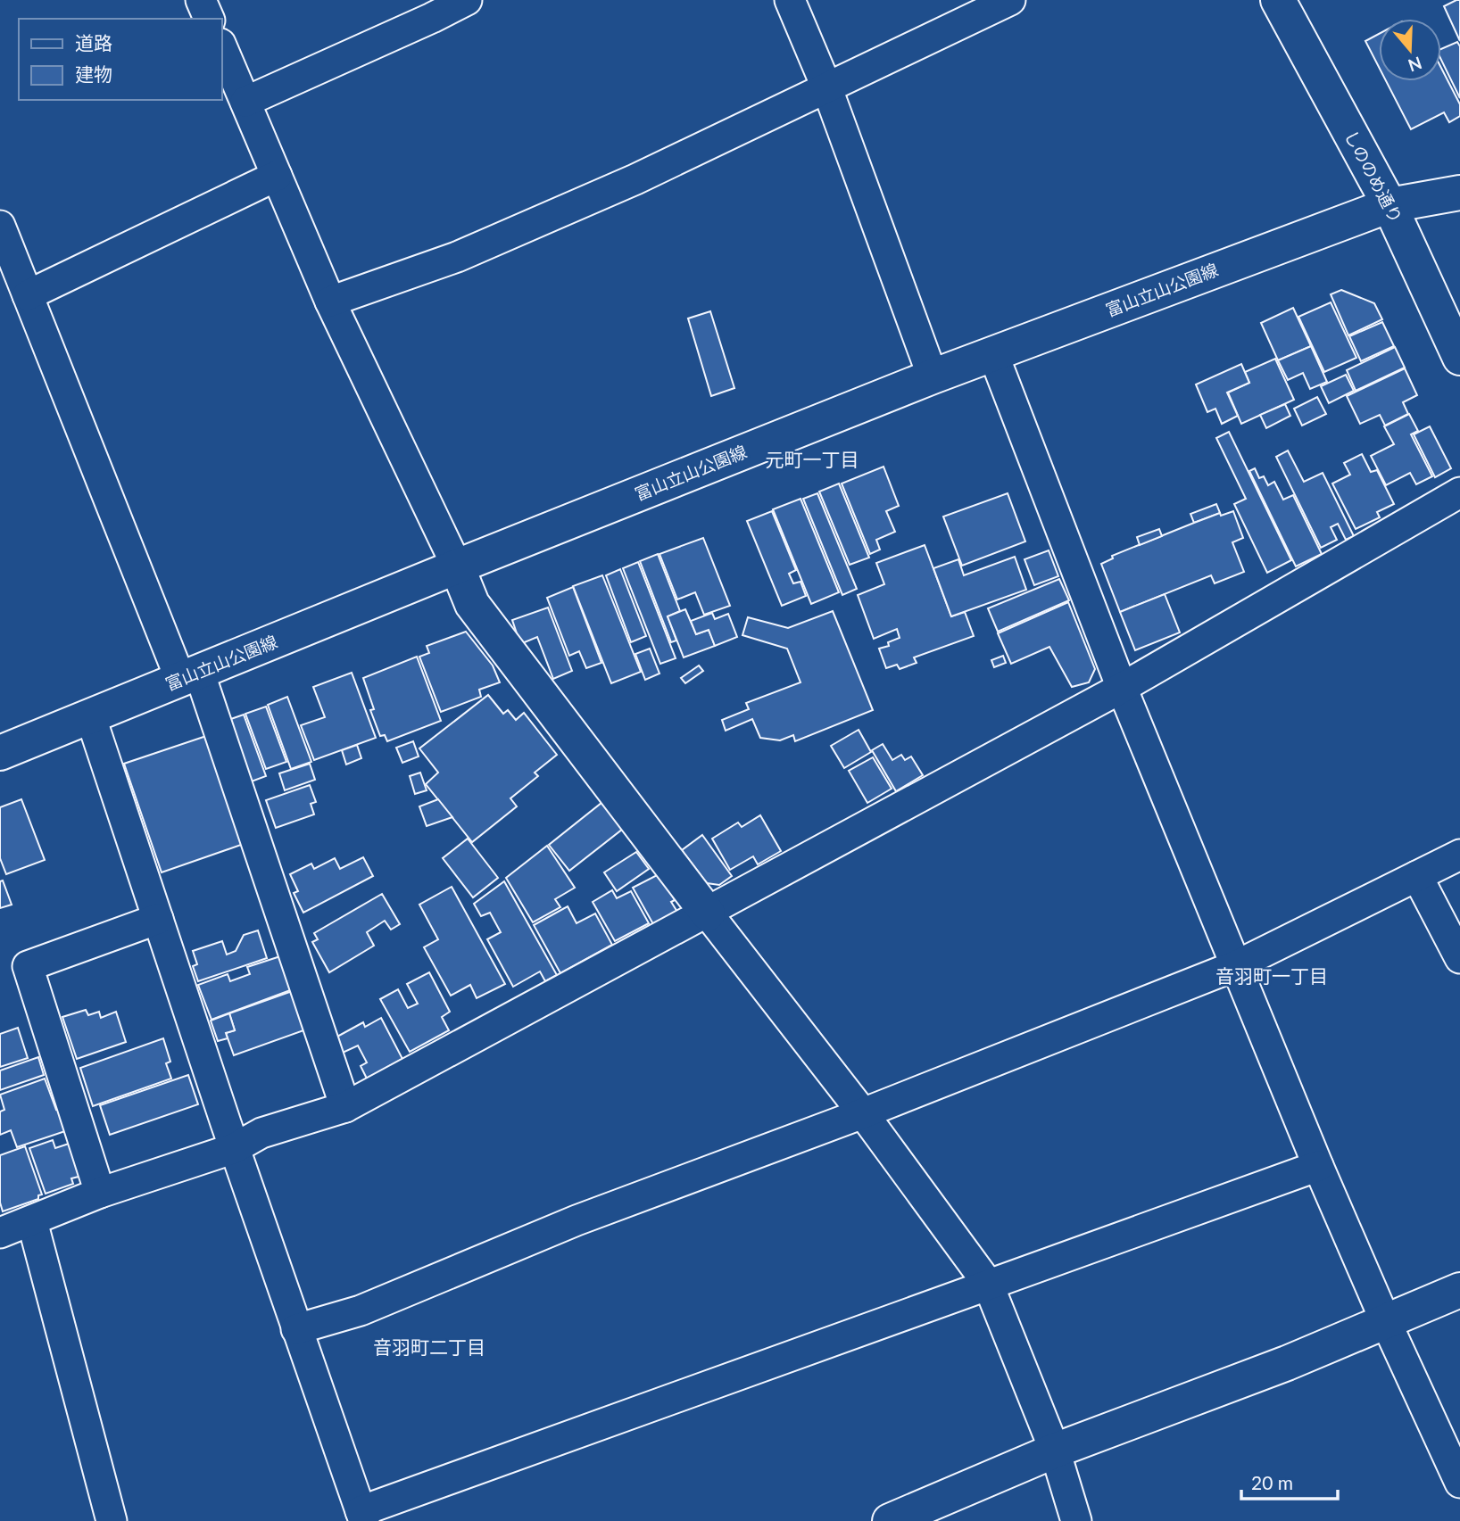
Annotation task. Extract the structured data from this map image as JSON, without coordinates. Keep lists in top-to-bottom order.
{
  "streets": {
    "main road": ["しののめ通り", "富山立山公園線"]
  },
  "crossings": [
    ["しののめ通り", "富山立山公園線"]
  ],
  "districts": ["元町一丁目", "音羽町一丁目", "音羽町二丁目"],
  "legend": ["道路", "建物"],
  "scale_bar": "20 m",
  "north": "bottom"
}
